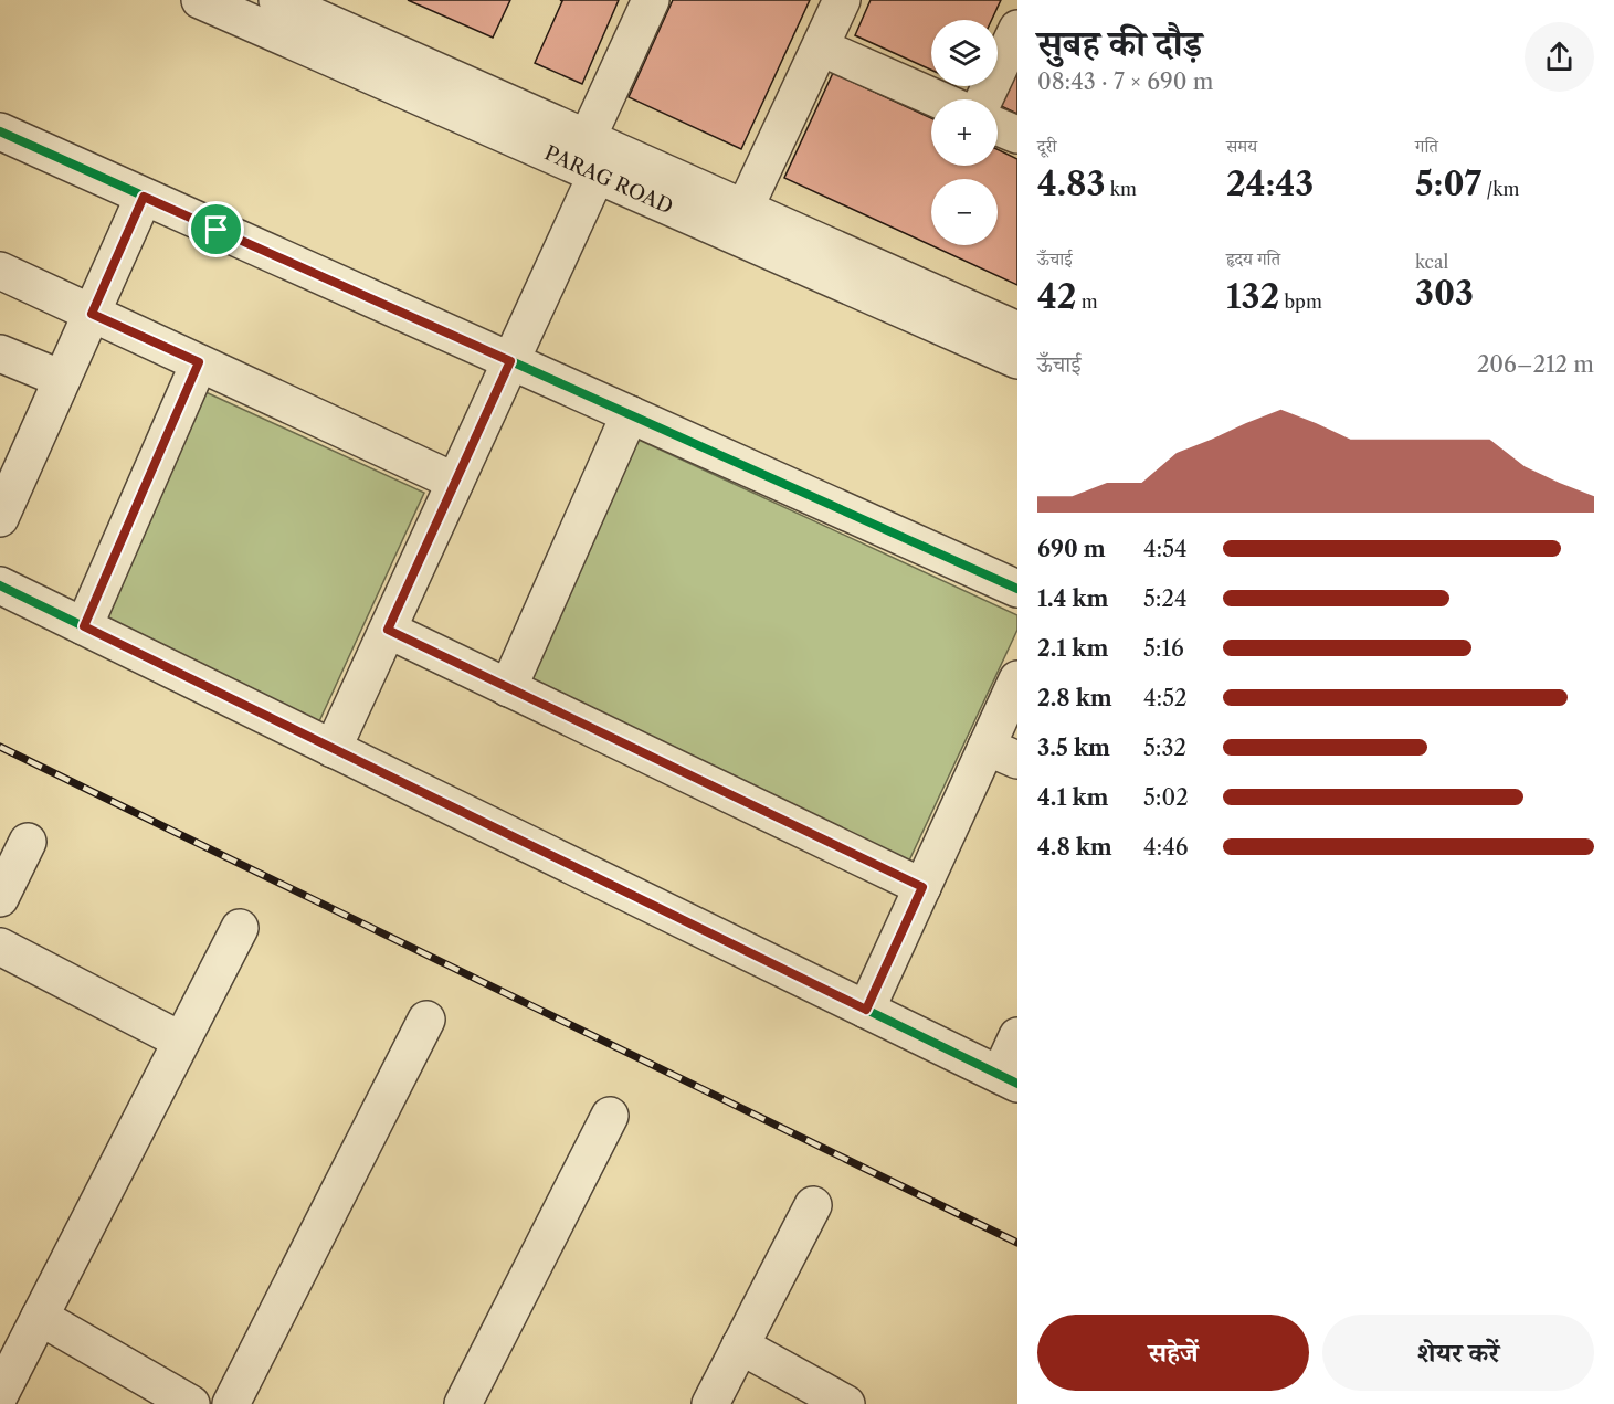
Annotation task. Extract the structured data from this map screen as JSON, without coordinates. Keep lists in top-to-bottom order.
{
  "streets": {
    "street": ["PARAG ROAD"]
  },
  "page": {
    "heading": ["सुबह की दौड़", "08:43 · 7 × 690 m"],
    "map_buttons": ["+", "−"],
    "stats": [
      ["दूरी", "4.83 km"],
      ["समय", "24:43"],
      ["गति", "5:07 /km"],
      ["ऊँचाई", "42 m"],
      ["हृदय गति", "132 bpm"],
      ["kcal", "303"]
    ],
    "chart": ["ऊँचाई", "206–212 m"],
    "list": [
      {
        "name": "690 m",
        "note": "4:54"
      },
      {
        "name": "1.4 km",
        "note": "5:24"
      },
      {
        "name": "2.1 km",
        "note": "5:16"
      },
      {
        "name": "2.8 km",
        "note": "4:52"
      },
      {
        "name": "3.5 km",
        "note": "5:32"
      },
      {
        "name": "4.1 km",
        "note": "5:02"
      },
      {
        "name": "4.8 km",
        "note": "4:46"
      }
    ],
    "buttons": ["सहेजें", "शेयर करें"]
  }
}
